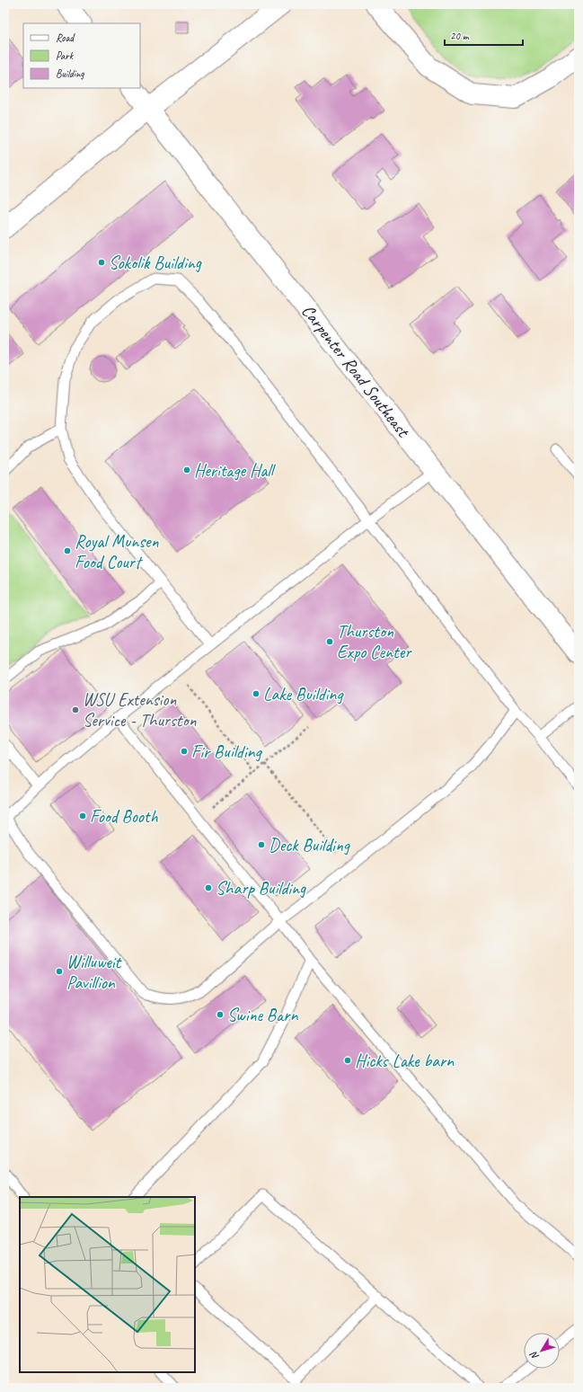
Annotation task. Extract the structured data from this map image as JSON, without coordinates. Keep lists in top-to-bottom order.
{
  "streets": {
    "street": ["Carpenter Road Southeast"]
  },
  "places": [
    "Sokolik Building",
    "Heritage Hall",
    "Royal Munsen Food Court",
    "Thurston Expo Center",
    "Lake Building",
    "WSU Extension Service - Thurston",
    "Fir Building",
    "Food Booth",
    "Deck Building",
    "Sharp Building",
    "Willuweit Pavillion",
    "Swine Barn",
    "Hicks Lake barn"
  ],
  "legend": ["Road", "Park", "Building"],
  "scale_bar": "20 m",
  "north": "bottom left"
}
